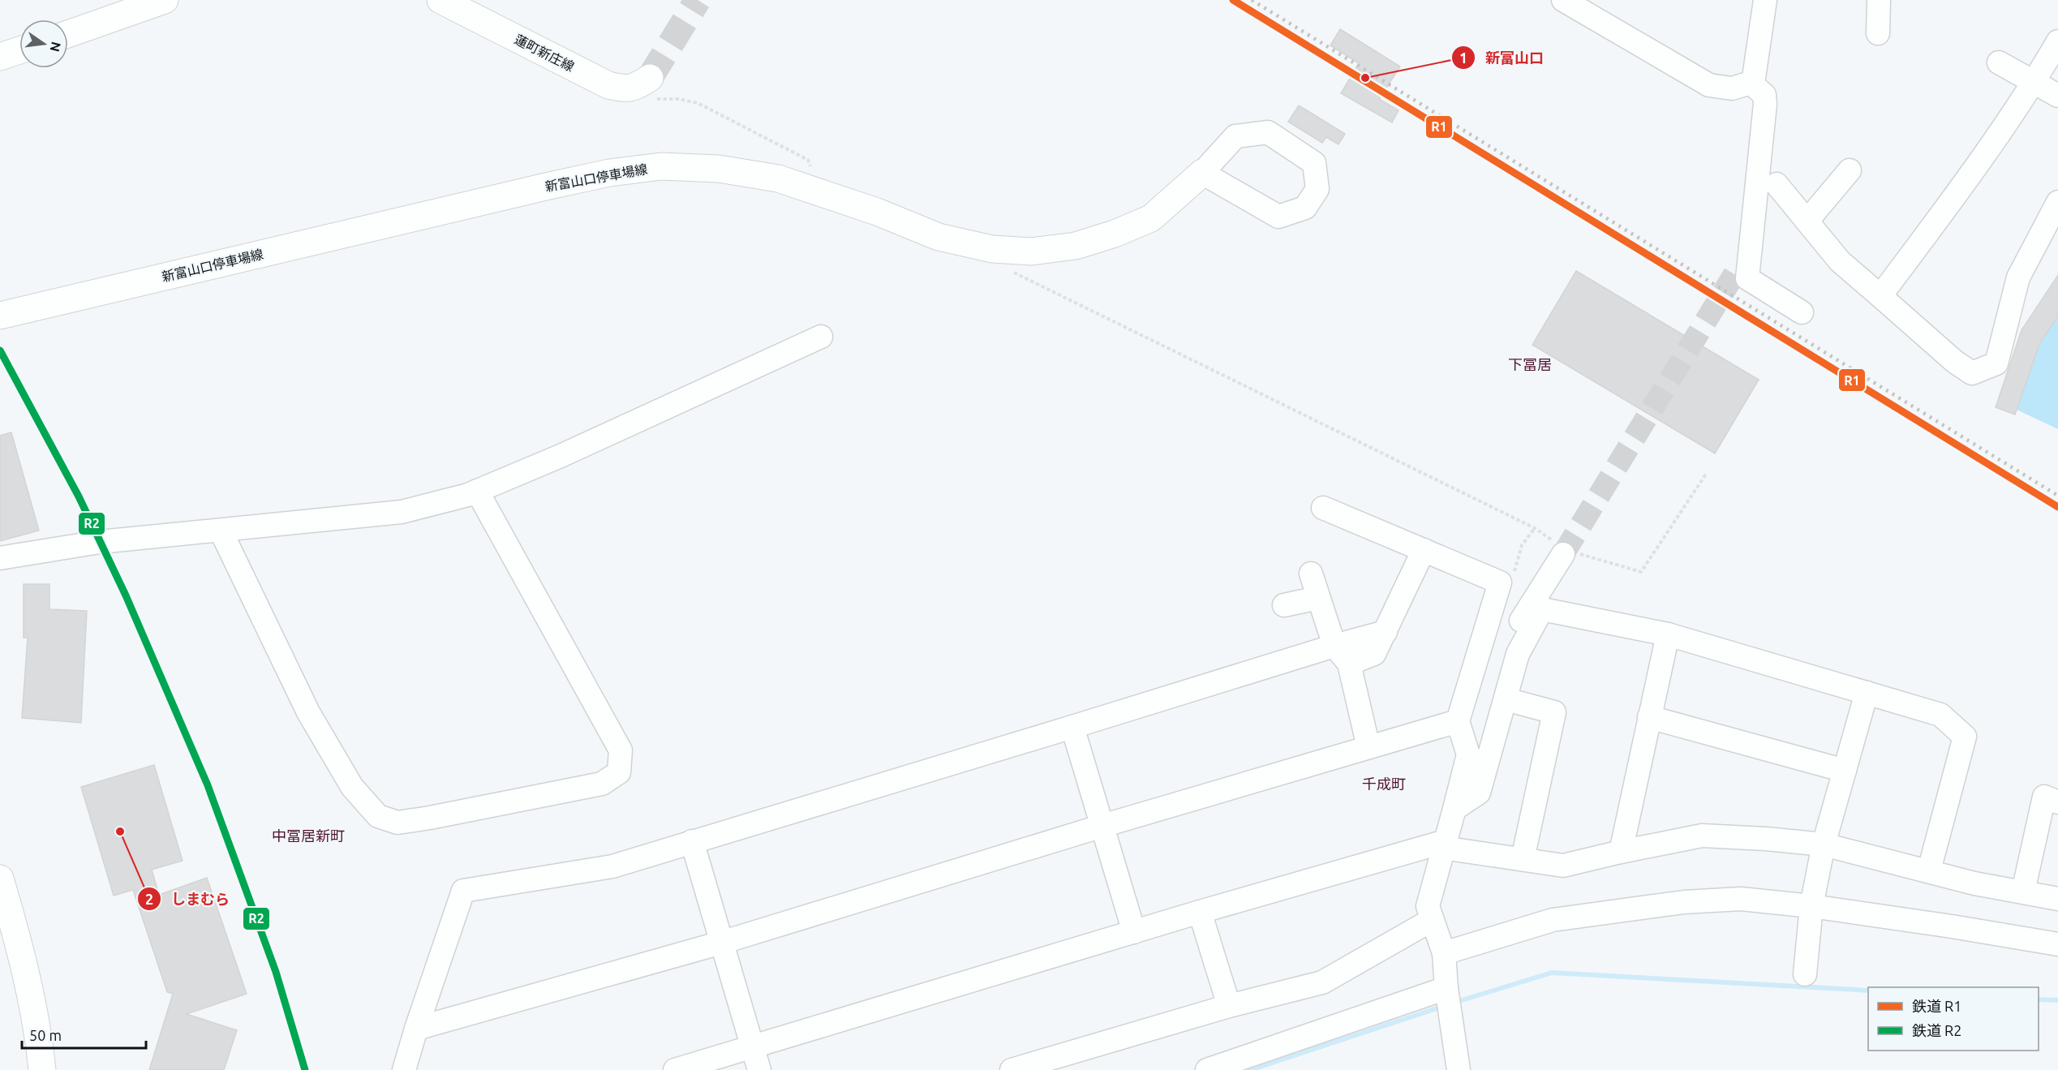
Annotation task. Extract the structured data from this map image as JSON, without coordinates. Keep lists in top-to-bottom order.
{
  "streets": {
    "main road": ["蓮町新庄線", "新富山口停車場線"]
  },
  "districts": ["下冨居", "千成町", "中冨居新町"],
  "places": ["新富山口", "しまむら"],
  "lines": ["rail line R1", "rail line R2"],
  "legend": ["鉄道 R1", "鉄道 R2"],
  "scale_bar": "50 m",
  "north": "right"
}
